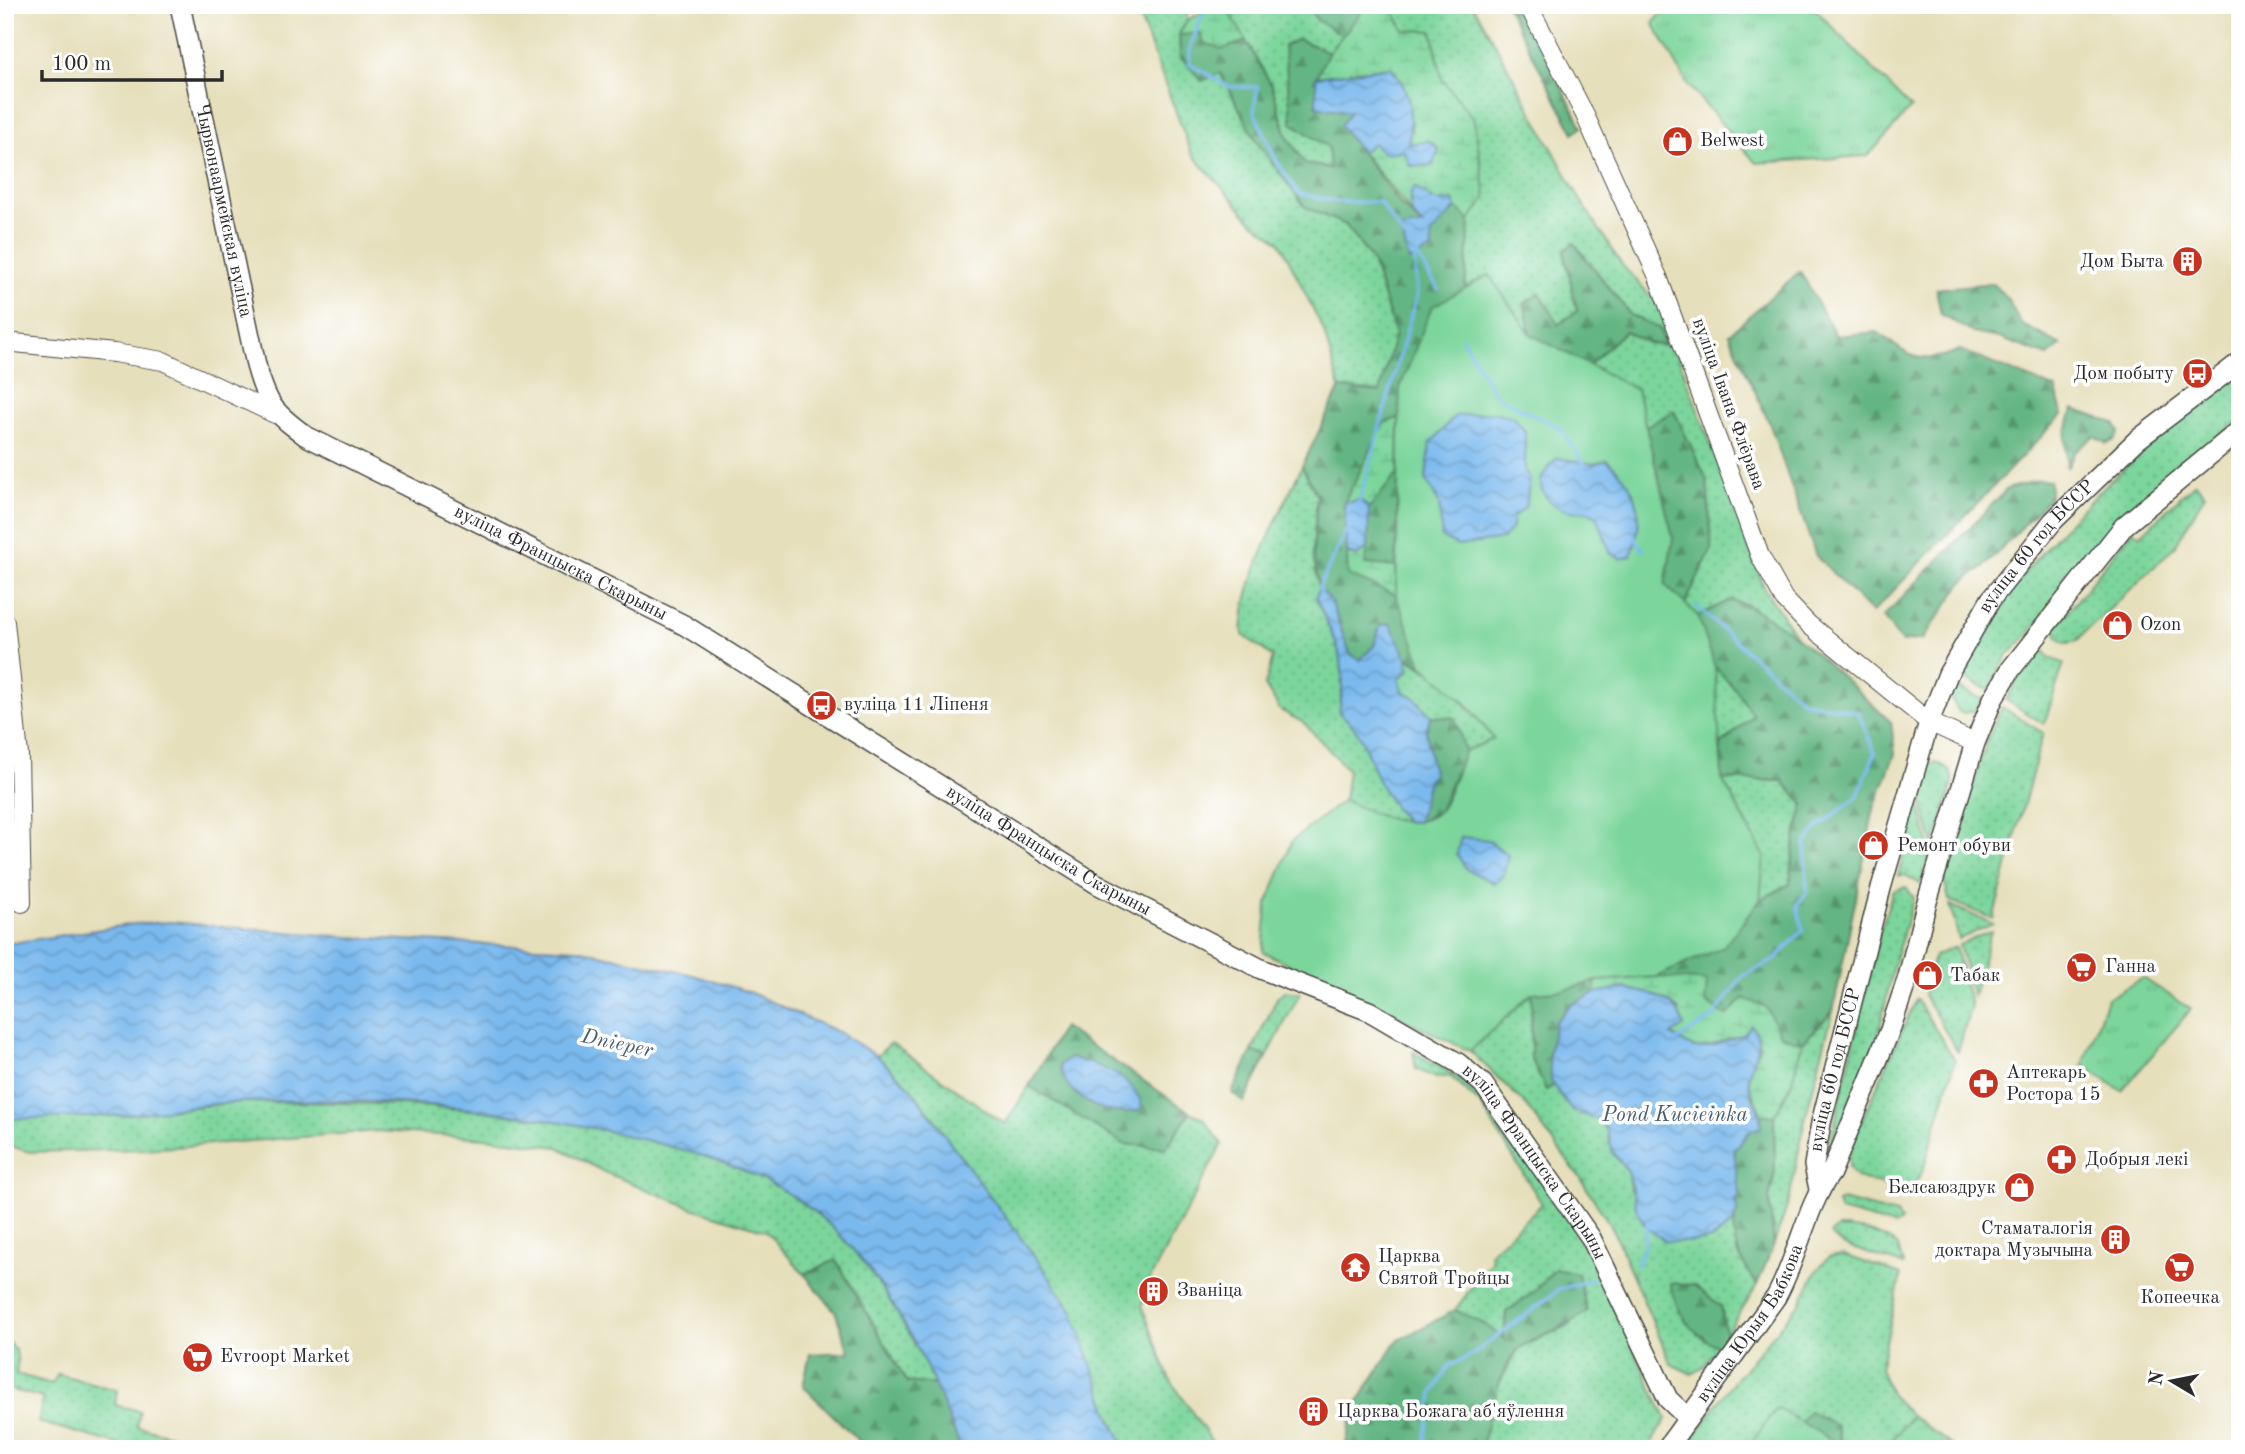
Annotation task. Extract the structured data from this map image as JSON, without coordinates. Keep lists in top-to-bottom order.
{
  "streets": {
    "main road": [
      "Чырвонаармейская вуліца",
      "вуліца 60 год БССР",
      "вуліца Францыска Скарыны",
      "вуліца Юрыя Бабкова"
    ],
    "street": ["вуліца Івана Флёрава"]
  },
  "crossings": [
    ["Чырвонаармейская вуліца", "вуліца Францыска Скарыны"],
    ["вуліца Івана Флёрава", "вуліца 60 год БССР"],
    ["вуліца 60 год БССР", "вуліца Юрыя Бабкова"],
    ["вуліца Францыска Скарыны", "вуліца Юрыя Бабкова"]
  ],
  "water": ["Dnieper", "Pond Kucieinka"],
  "places": {
    "shop": [
      "Belwest",
      "Ozon",
      "Ремонт обуви",
      "Табак",
      "Белсаюздрук"
    ],
    "building": [
      "Дом Быта",
      "Стаматалогія доктара Музычына",
      "Званіца",
      "Царква Божага аб'яўлення"
    ],
    "bus stop": ["Дом побыту", "вуліца 11 Ліпеня"],
    "supermarket": ["Ганна", "Копеечка", "Evroopt Market"],
    "pharmacy": ["Аптекарь Ростора 15", "Добрыя лекі"],
    "temple": ["Царква Святой Тройцы"]
  },
  "scale_bar": "100 m",
  "north": "left"
}
